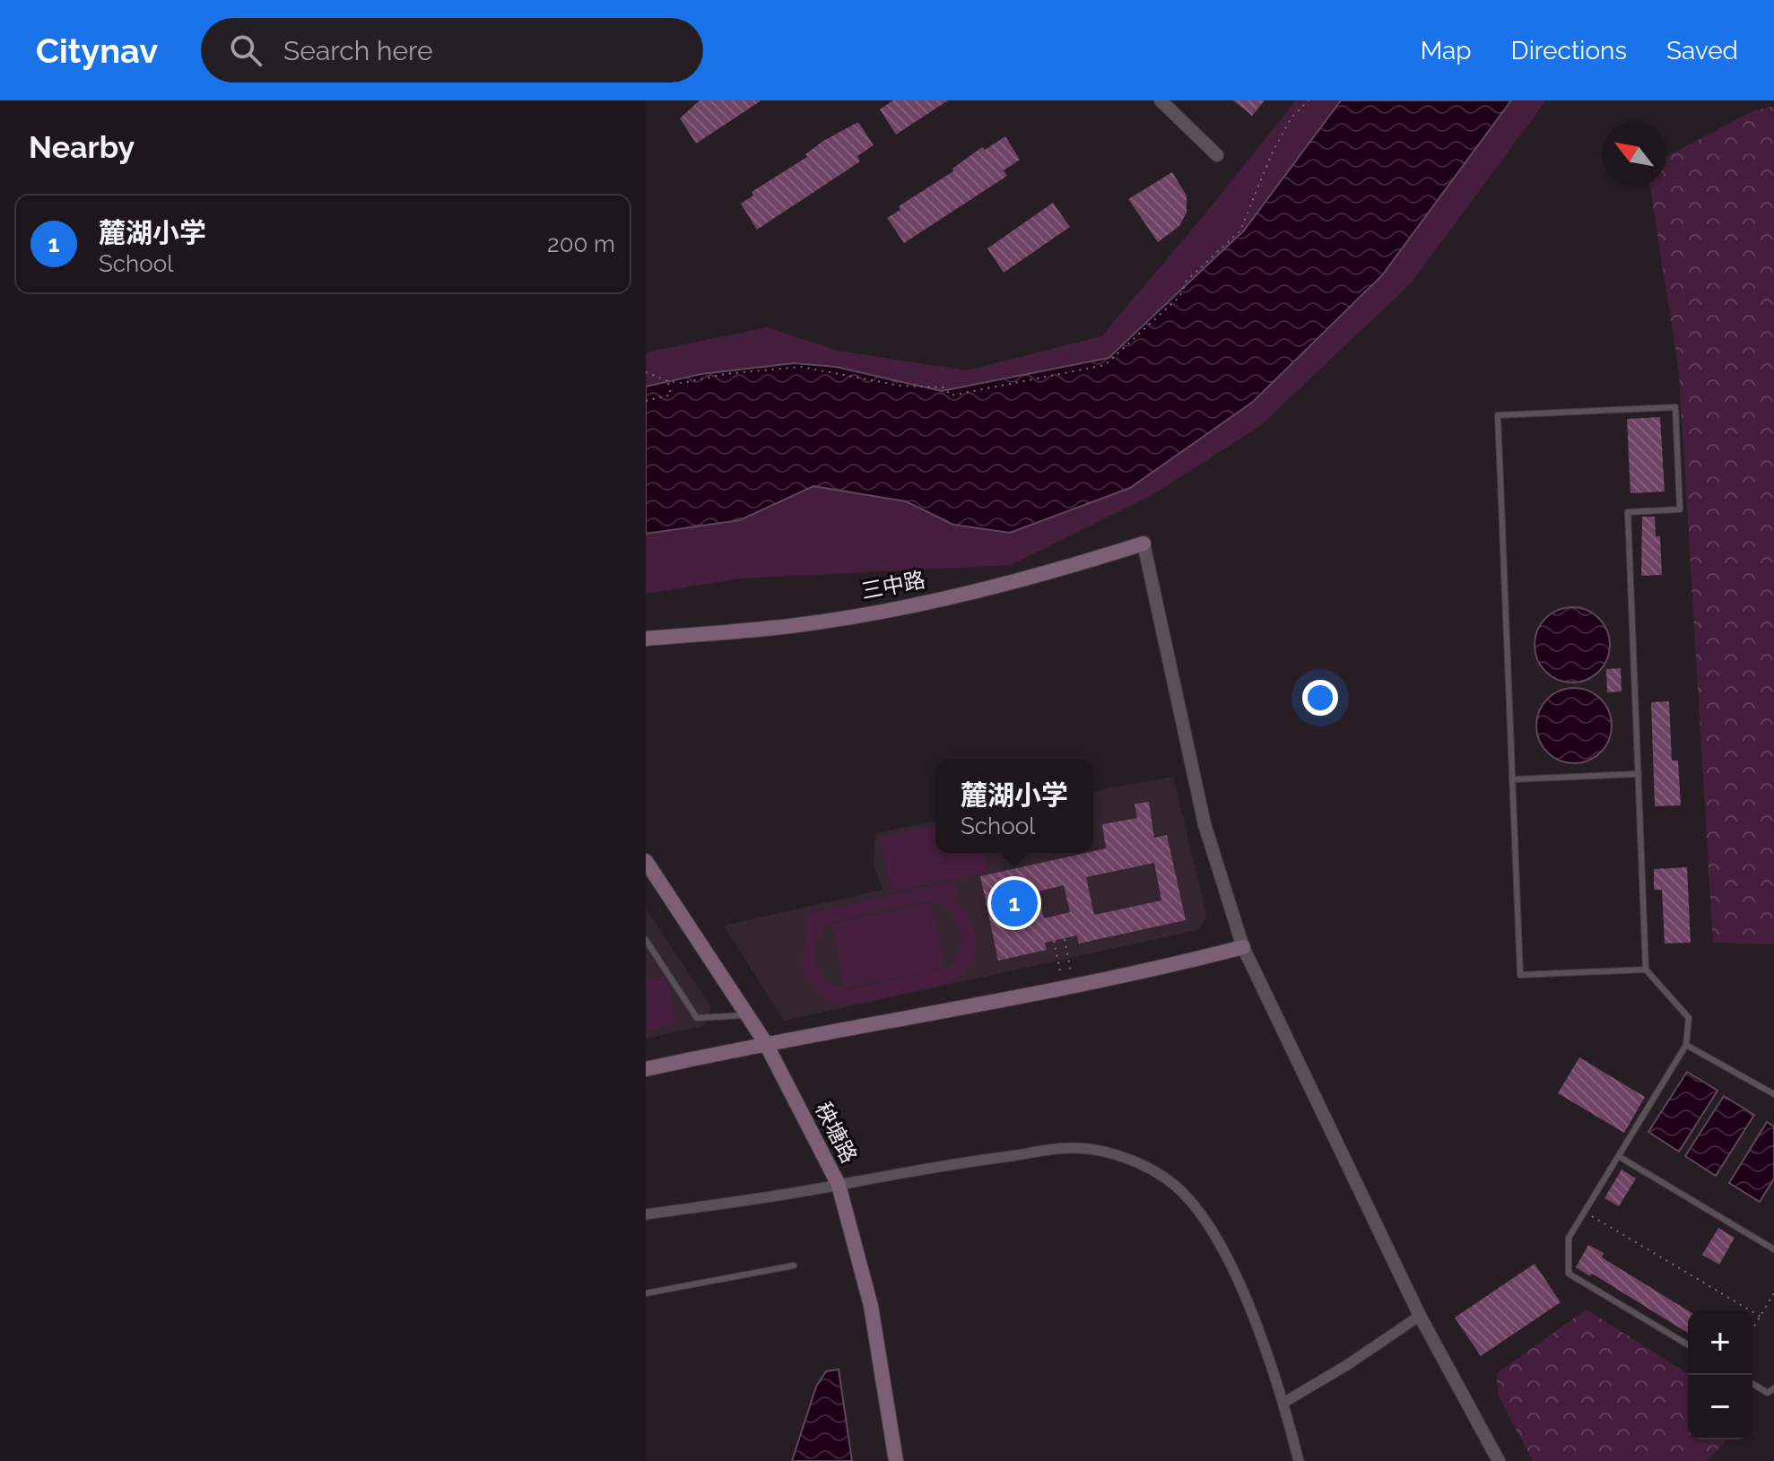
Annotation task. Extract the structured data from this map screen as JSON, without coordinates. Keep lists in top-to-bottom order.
{
  "streets": {
    "main road": ["三中路", "秧塘路"]
  },
  "north": "top left",
  "page": {
    "header": "Citynav",
    "search": "Search here",
    "nav": ["Map", "Directions", "Saved"],
    "heading": "Nearby",
    "list": [
      {
        "mark": "1",
        "name": "麓湖小学",
        "note": "School",
        "value": "200 m"
      }
    ],
    "popup": ["麓湖小学", "School"],
    "pins": "1",
    "map_buttons": ["+", "−"]
  }
}
